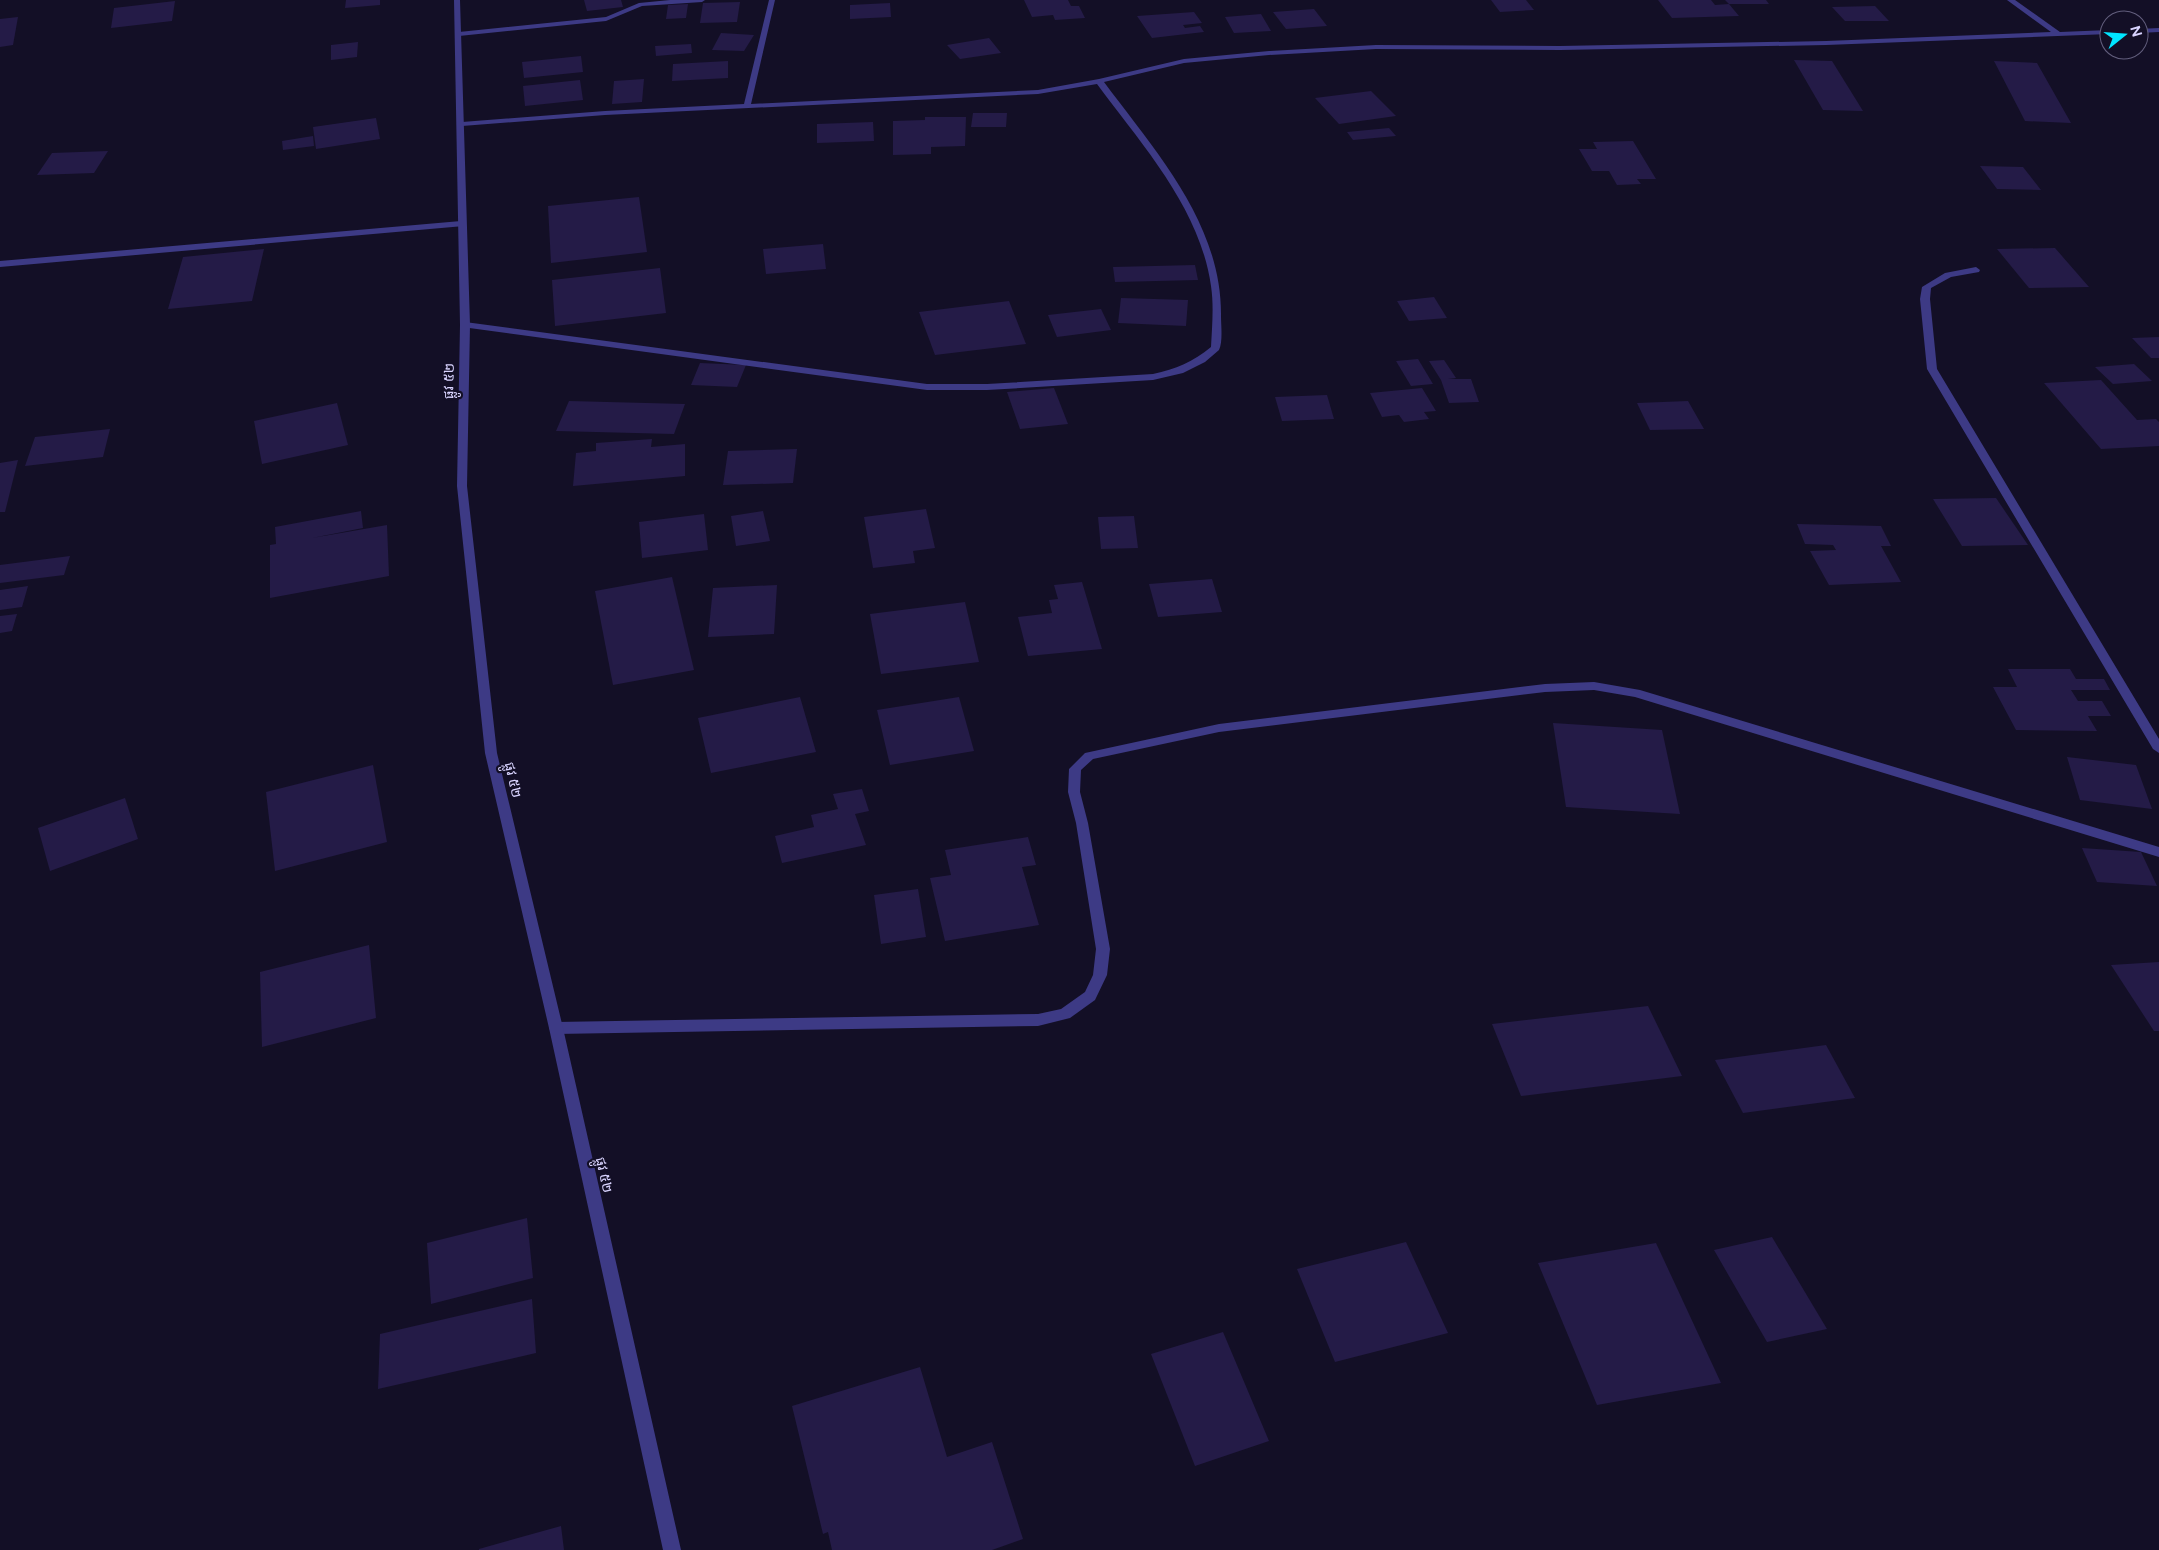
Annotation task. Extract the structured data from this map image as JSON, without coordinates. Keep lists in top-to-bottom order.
{
  "streets": {
    "street": ["ផ្លូវ ៥២"]
  },
  "north": "right"
}
